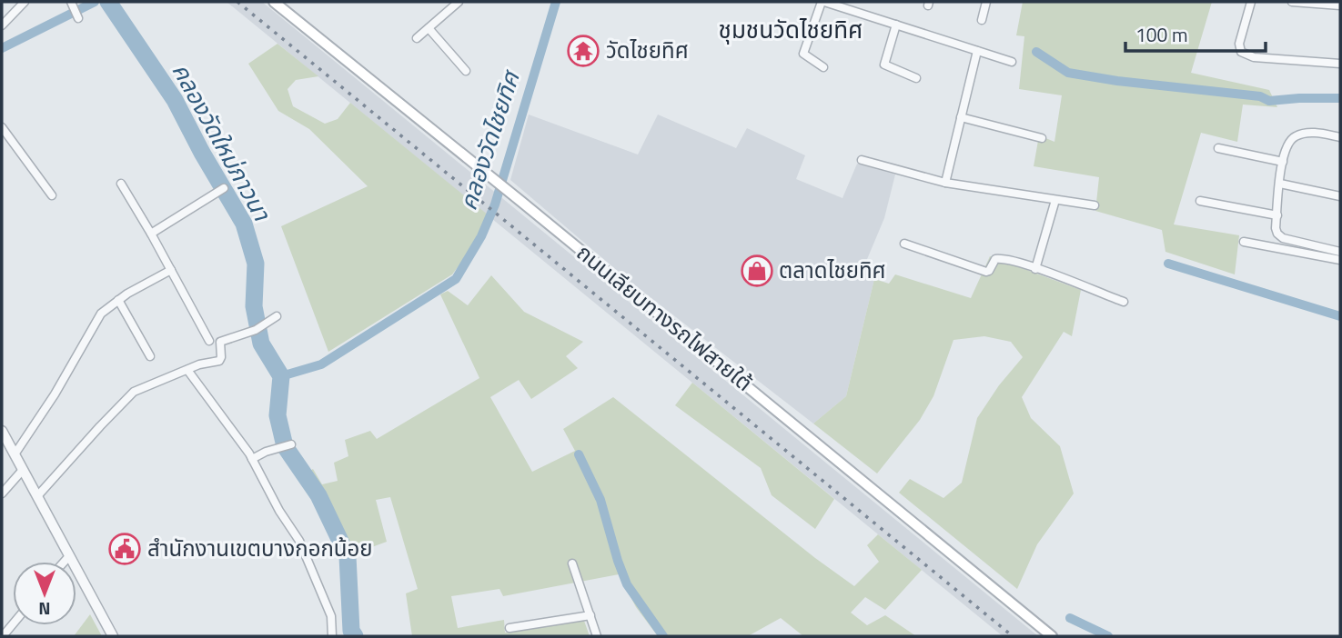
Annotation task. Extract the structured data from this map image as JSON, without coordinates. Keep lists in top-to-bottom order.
{
  "streets": {
    "main road": ["ถนนเลียบทางรถไฟสายใต้"]
  },
  "districts": ["ชุมชนวัดไชยทิศ"],
  "water": ["คลองวัดไชยทิศ", "คลองวัดใหม่ภาวนา"],
  "places": {
    "temple": ["วัดไชยทิศ"],
    "shop": ["ตลาดไชยทิศ"],
    "public building": ["สำนักงานเขตบางกอกน้อย"]
  },
  "scale_bar": "100 m",
  "north": "bottom"
}
